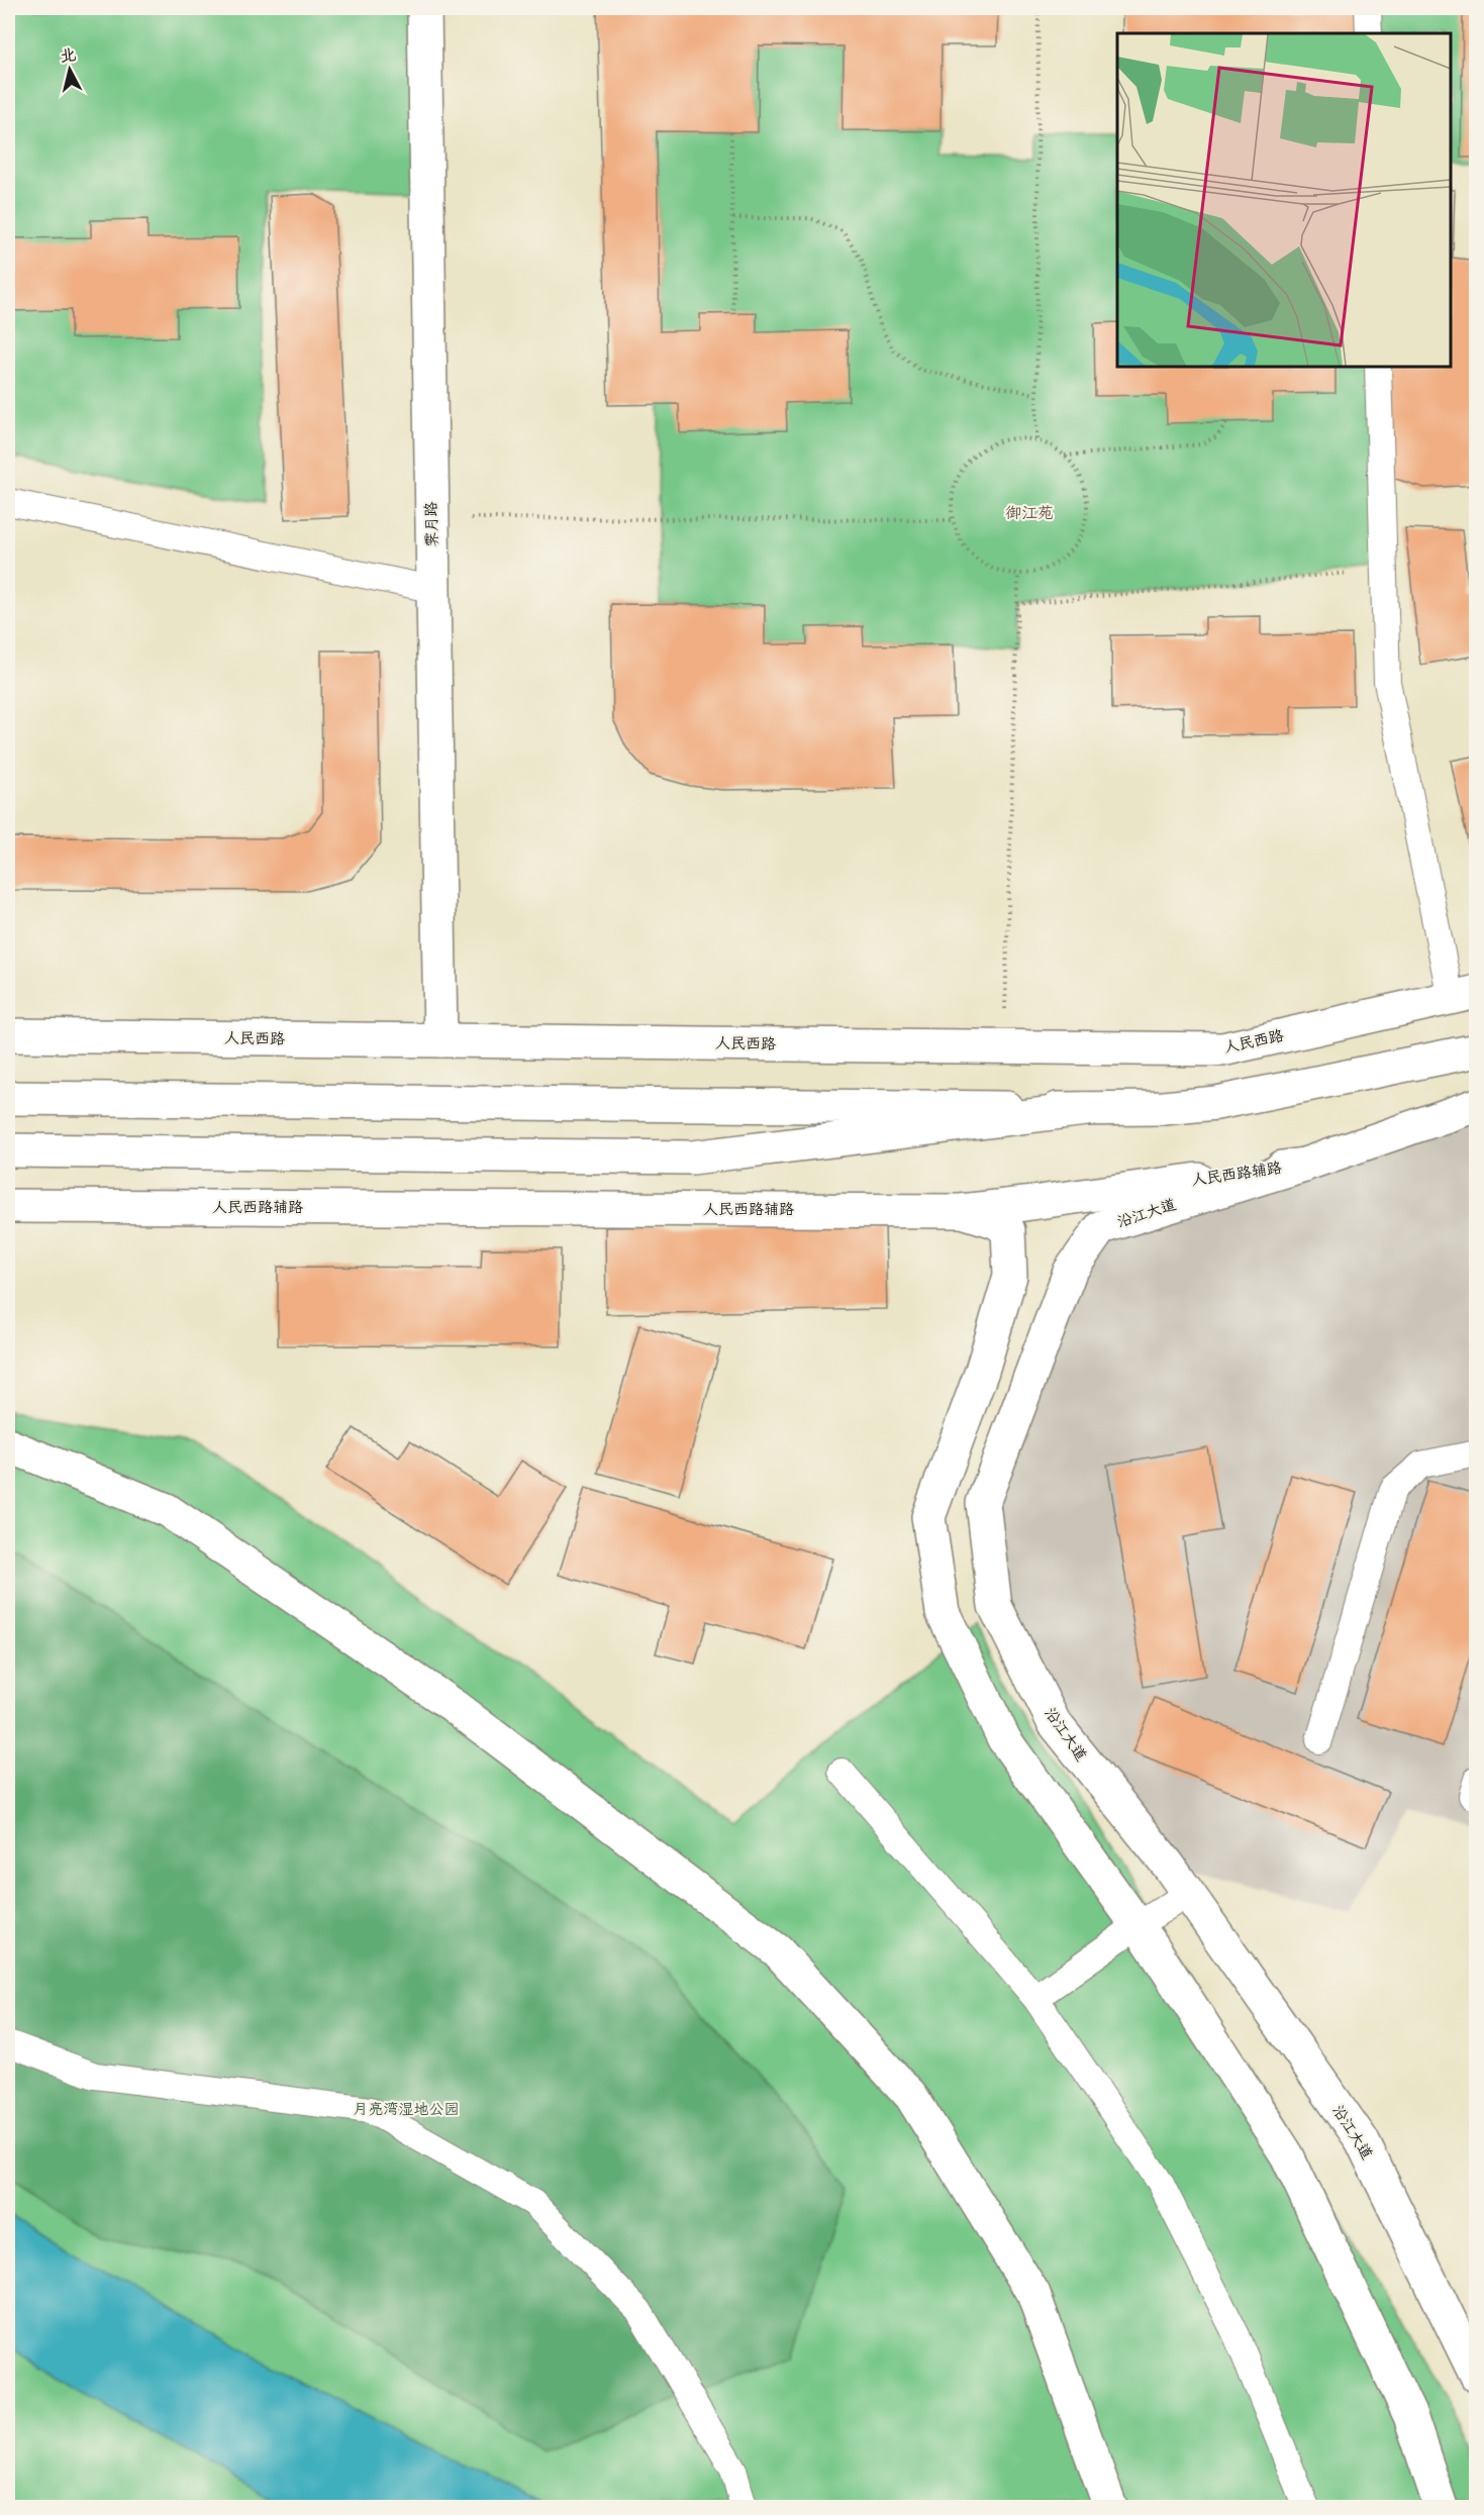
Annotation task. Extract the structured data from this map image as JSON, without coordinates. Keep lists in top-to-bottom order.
{
  "streets": {
    "main road": [
      "霁月路",
      "人民西路",
      "人民西路辅路",
      "沿江大道"
    ]
  },
  "crossings": [
    ["霁月路", "人民西路"],
    ["人民西路辅路", "沿江大道"]
  ],
  "districts": ["御江苑"],
  "parks": ["月亮湾湿地公园"],
  "north": "top"
}
